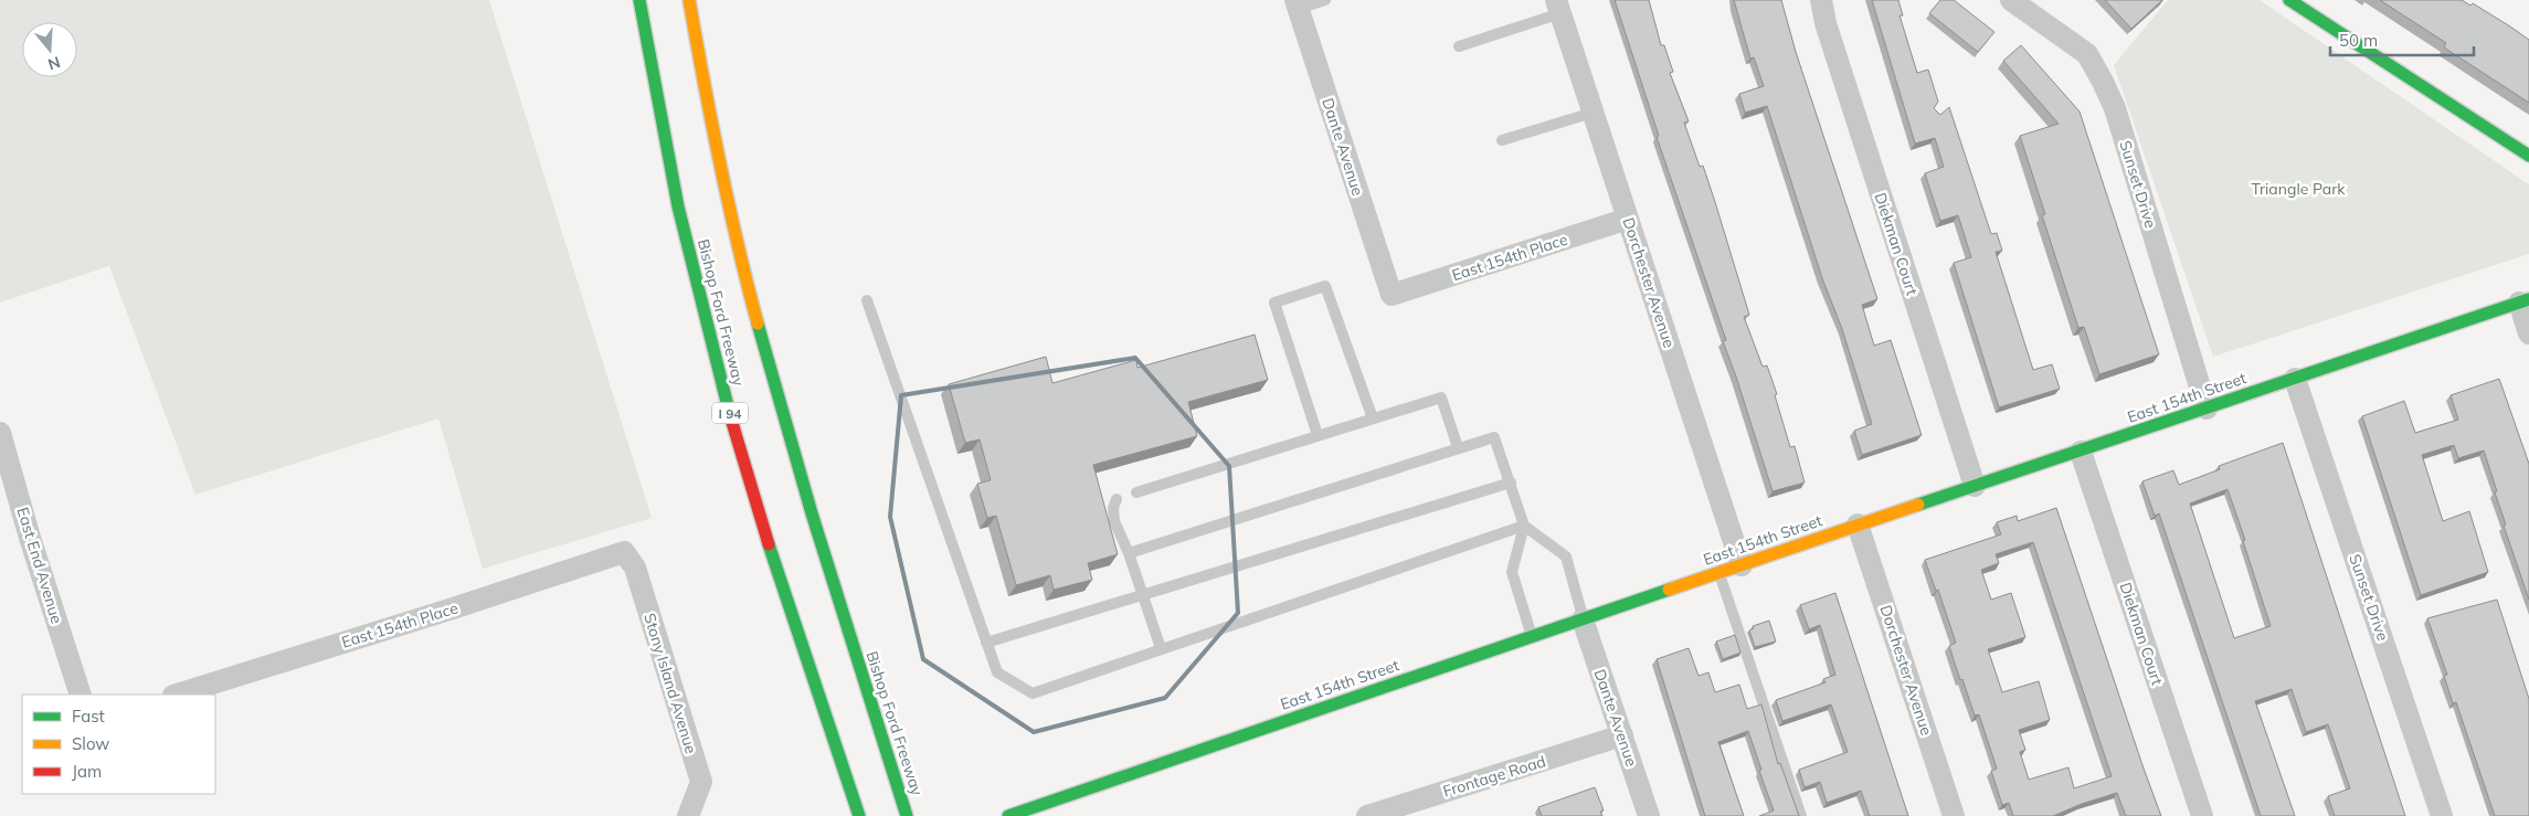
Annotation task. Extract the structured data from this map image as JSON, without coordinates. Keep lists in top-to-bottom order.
{
  "streets": {
    "main road": ["Bishop Ford Freeway", "East 154th Street", "I 94"],
    "street": [
      "Dante Avenue",
      "Sunset Drive",
      "Diekman Court",
      "East 154th Place",
      "Dorchester Avenue",
      "East End Avenue",
      "Stony Island Avenue",
      "Frontage Road"
    ]
  },
  "crossings": [
    ["Dante Avenue", "East 154th Place"],
    ["Dante Avenue", "East 154th Street"],
    ["Dante Avenue", "Frontage Road"],
    ["Sunset Drive", "East 154th Street"],
    ["Diekman Court", "East 154th Street"],
    ["East 154th Place", "Dorchester Avenue"],
    ["East 154th Place", "Stony Island Avenue"],
    ["Dorchester Avenue", "East 154th Street"]
  ],
  "parks": ["Triangle Park"],
  "legend": ["Fast", "Slow", "Jam"],
  "scale_bar": "50 m",
  "north": "bottom"
}
